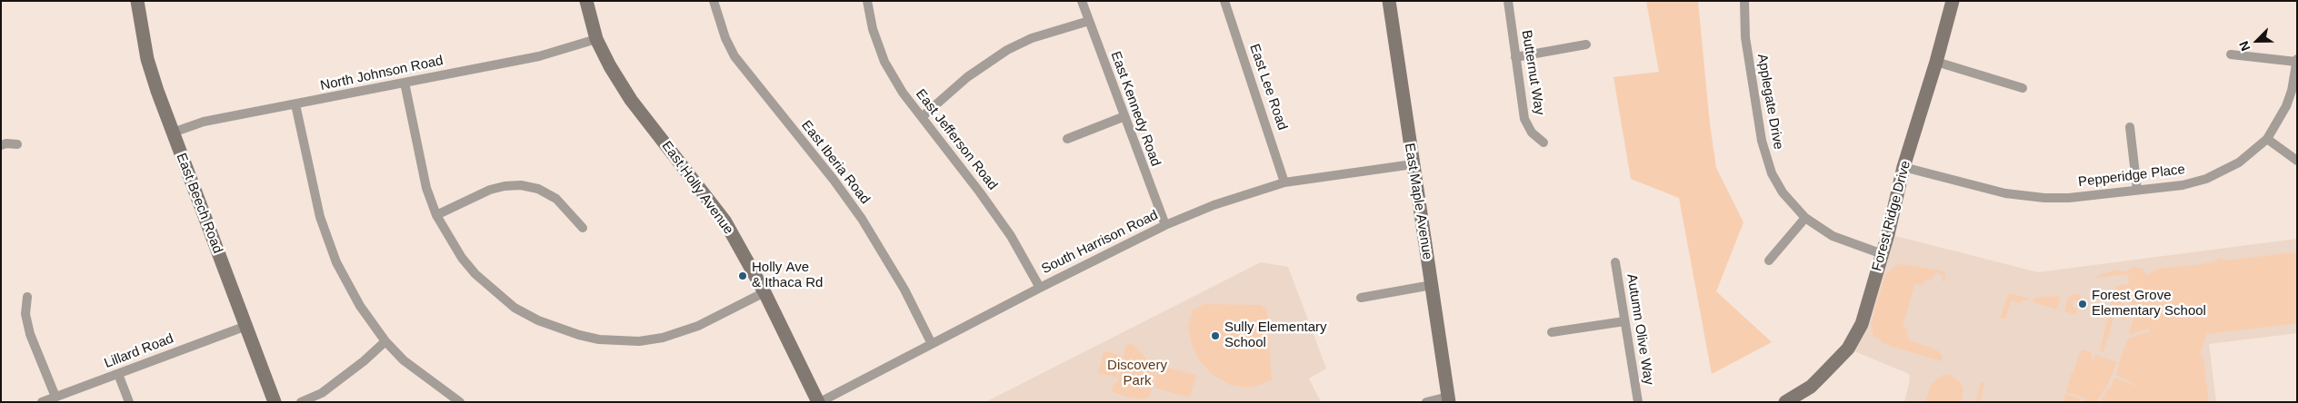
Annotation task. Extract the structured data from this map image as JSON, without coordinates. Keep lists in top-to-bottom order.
{
  "streets": {
    "street": [
      "Butternut Way",
      "North Johnson Road",
      "East Lee Road",
      "Applegate Drive",
      "East Kennedy Road",
      "East Jefferson Road",
      "East Iberia Road",
      "Pepperidge Place",
      "East Holly Avenue",
      "East Maple Avenue",
      "East Beech Road",
      "Forest Ridge Drive",
      "South Harrison Road",
      "Autumn Olive Way",
      "Lillard Road"
    ]
  },
  "crossings": [
    ["North Johnson Road", "East Holly Avenue"],
    ["North Johnson Road", "East Beech Road"],
    ["East Lee Road", "South Harrison Road"],
    ["Applegate Drive", "Forest Ridge Drive"],
    ["East Kennedy Road", "South Harrison Road"],
    ["East Jefferson Road", "South Harrison Road"],
    ["East Iberia Road", "South Harrison Road"],
    ["Pepperidge Place", "Forest Ridge Drive"],
    ["East Holly Avenue", "South Harrison Road"],
    ["East Maple Avenue", "South Harrison Road"],
    ["East Beech Road", "Lillard Road"]
  ],
  "parks": ["Discovery Park"],
  "places": ["Holly Ave & Ithaca Rd", "Forest Grove Elementary School", "Sully Elementary School"],
  "north": "bottom left"
}
